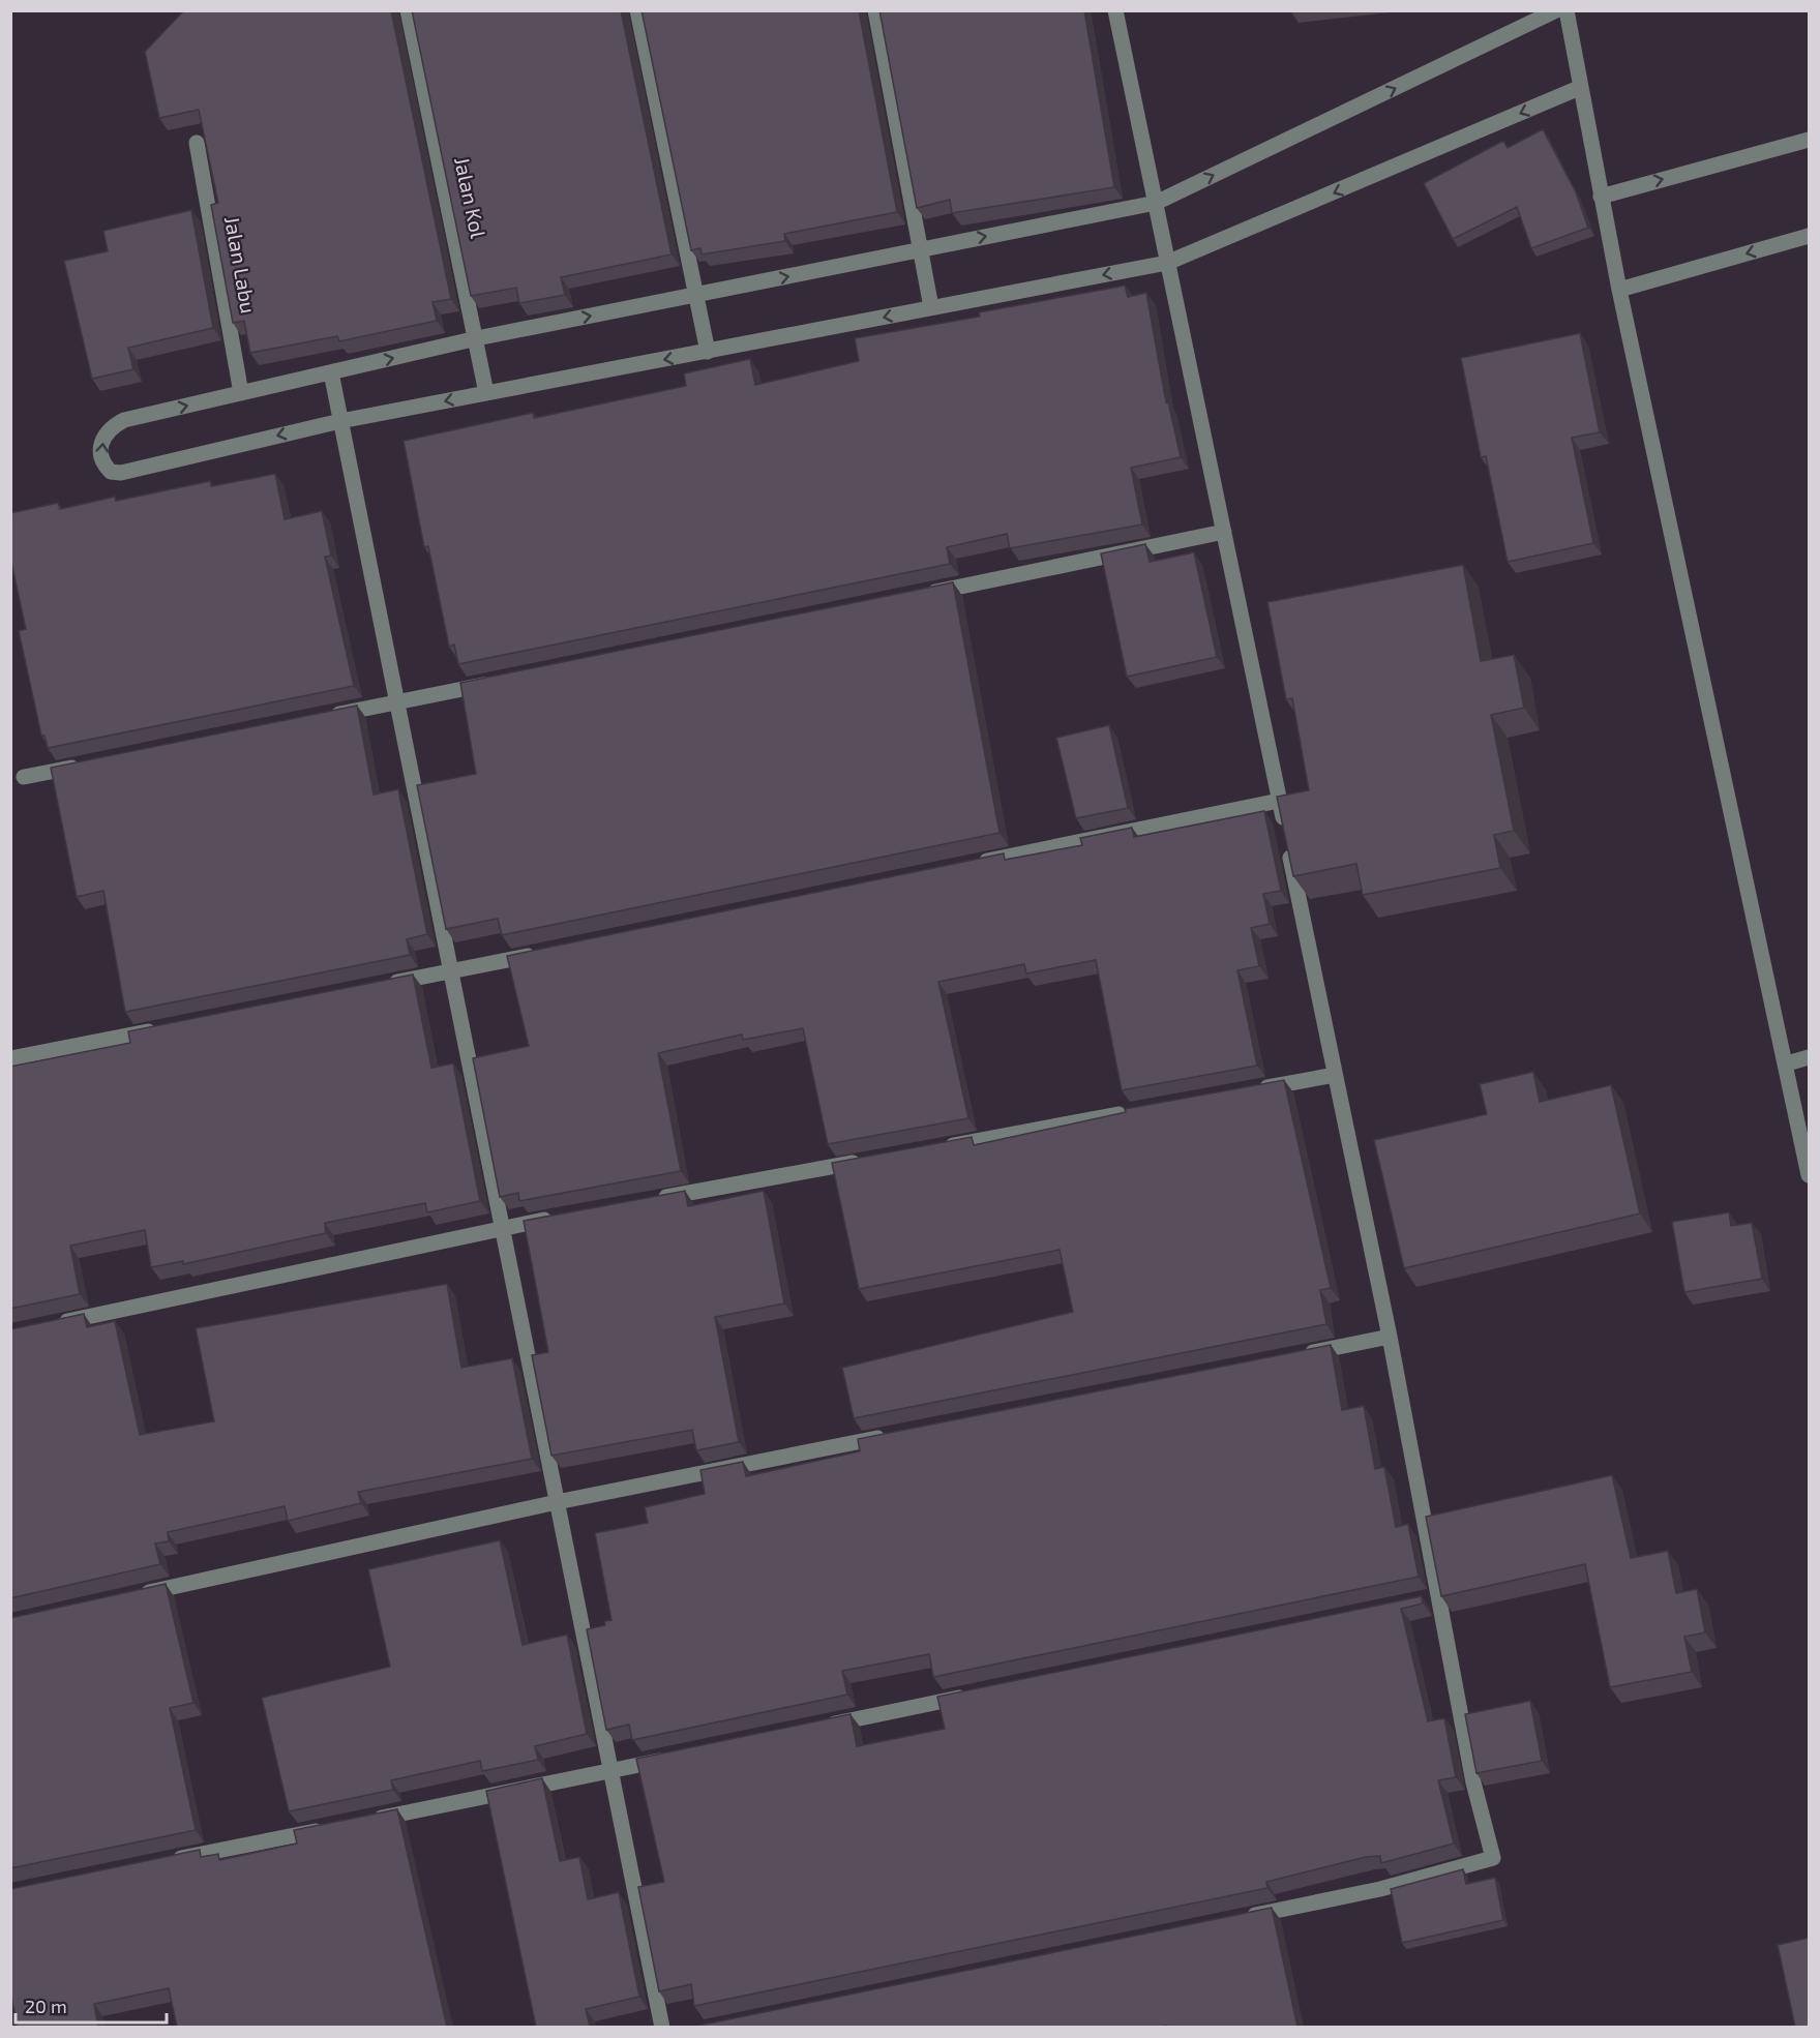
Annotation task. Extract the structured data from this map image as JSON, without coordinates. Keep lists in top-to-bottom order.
{
  "streets": {
    "street": ["Jalan Kol", "Jalan Labu"]
  },
  "scale_bar": "20 m"
}
